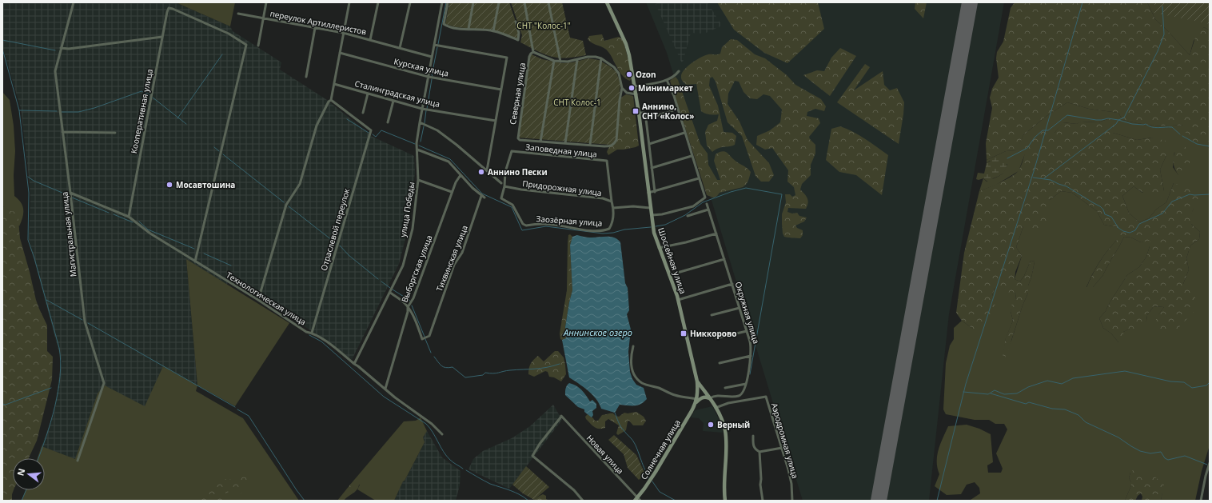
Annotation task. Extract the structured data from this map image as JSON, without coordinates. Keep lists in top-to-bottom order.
{
  "streets": {
    "main road": ["Шоссейная улица", "Солнечная улица"],
    "street": [
      "переулок Артиллеристов",
      "Курская улица",
      "Сталинградская улица",
      "Северная улица",
      "Кооперативная улица",
      "Заповедная улица",
      "Придорожная улица",
      "улица Победы",
      "Заозёрная улица",
      "Отраслевой переулок",
      "Магистральная улица",
      "Тихвинская улица",
      "Выборгская улица",
      "Технологическая улица",
      "Окружная улица",
      "Аэродромная улица",
      "Новая улица"
    ]
  },
  "crossings": [
    ["переулок Артиллеристов", "улица Победы"],
    ["Курская улица", "улица Победы"],
    ["Сталинградская улица", "улица Победы"],
    ["Кооперативная улица", "Технологическая улица"],
    ["Заповедная улица", "Придорожная улица"],
    ["Заповедная улица", "Заозёрная улица"],
    ["Придорожная улица", "Заозёрная улица"],
    ["улица Победы", "Технологическая улица"],
    ["Отраслевой переулок", "Технологическая улица"],
    ["Магистральная улица", "Технологическая улица"],
    ["Тихвинская улица", "Выборгская улица"],
    ["Выборгская улица", "Технологическая улица"],
    ["Солнечная улица", "Новая улица"]
  ],
  "water": ["Аннинское озеро"],
  "parks": ["СНТ \"Колос-1\"", "СНТ Колос-1"],
  "places": {
    "other": [
      "Ozon",
      "Минимаркет",
      "Аннино Пески",
      "Мосавтошина",
      "Верный"
    ],
    "transit": ["Аннино, СНТ «Колос»", "Никкорово"]
  },
  "north": "left"
}
